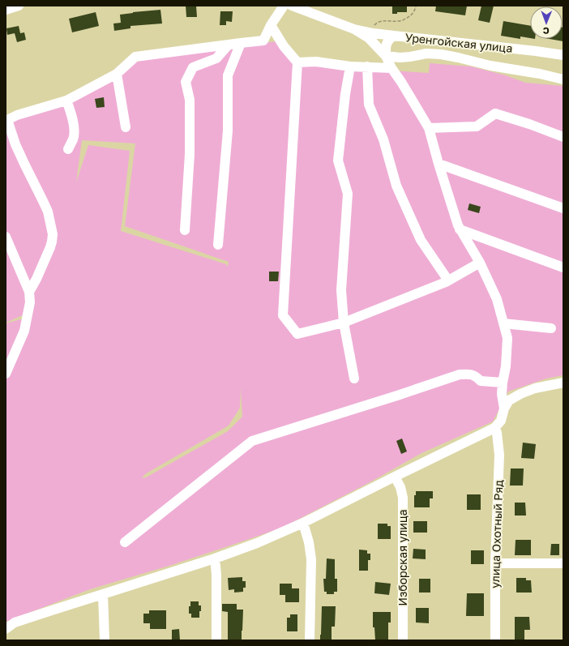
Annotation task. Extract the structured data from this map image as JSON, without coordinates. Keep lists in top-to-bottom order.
{
  "streets": {
    "street": ["Уренгойская улица", "улица Охотный Ряд", "Изборская улица"]
  },
  "north": "bottom"
}
